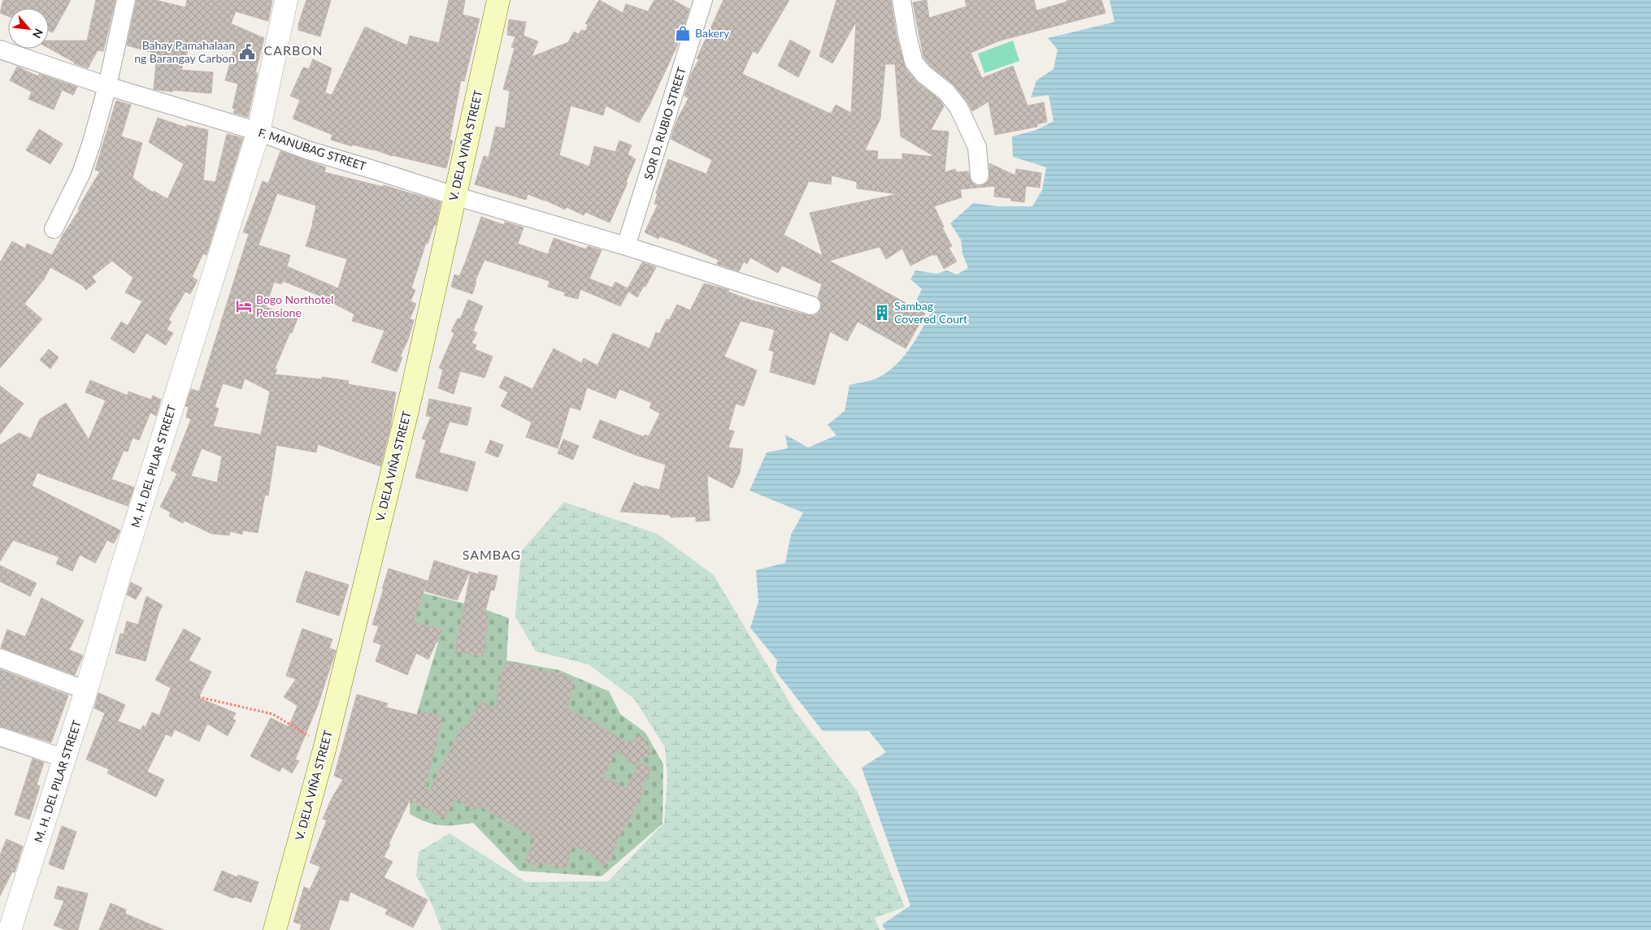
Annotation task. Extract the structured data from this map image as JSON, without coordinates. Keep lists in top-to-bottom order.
{
  "streets": {
    "main road": ["V. DELA VIÑA STREET"],
    "street": ["SOR D. RUBIO STREET", "F. MANUBAG STREET", "M. H. DEL PILAR STREET"]
  },
  "crossings": [
    ["SOR D. RUBIO STREET", "F. MANUBAG STREET"],
    ["V. DELA VIÑA STREET", "F. MANUBAG STREET"],
    ["F. MANUBAG STREET", "M. H. DEL PILAR STREET"]
  ],
  "districts": ["CARBON", "SAMBAG"],
  "places": {
    "shop": ["Bakery"],
    "public building": ["Bahay Pamahalaan ng Barangay Carbon"],
    "hotel": ["Bogo Northotel Pensione"],
    "building": ["Sambag Covered Court"]
  },
  "north": "bottom right"
}
